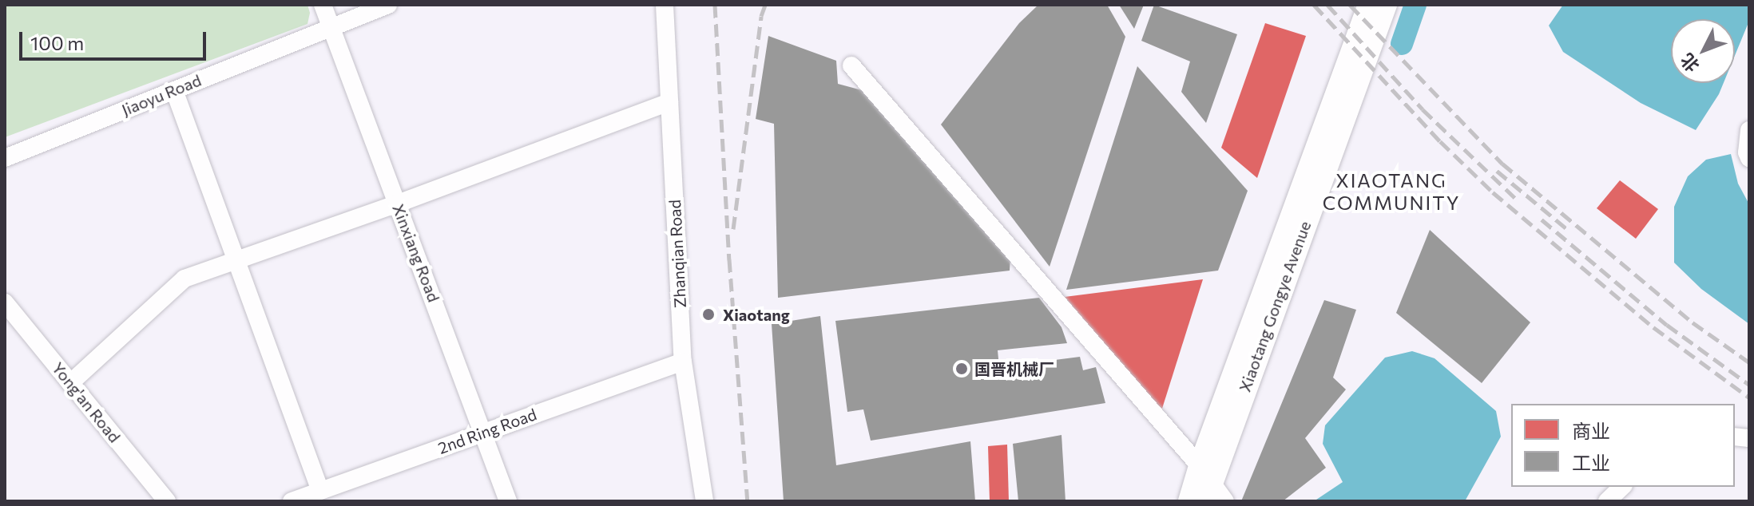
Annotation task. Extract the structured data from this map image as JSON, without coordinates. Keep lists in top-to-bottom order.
{
  "streets": {
    "main road": ["Xiaotang Gongye Avenue"],
    "street": [
      "Jiaoyu Road",
      "Xinxiang Road",
      "Zhanqian Road",
      "Yong'an Road",
      "2nd Ring Road"
    ]
  },
  "crossings": [
    ["Jiaoyu Road", "Xinxiang Road"],
    ["Xinxiang Road", "2nd Ring Road"],
    ["Zhanqian Road", "2nd Ring Road"]
  ],
  "districts": ["XIAOTANG COMMUNITY"],
  "places": ["Xiaotang", "国晋机械厂"],
  "legend": ["商业", "工业"],
  "scale_bar": "100 m",
  "north": "bottom left"
}
